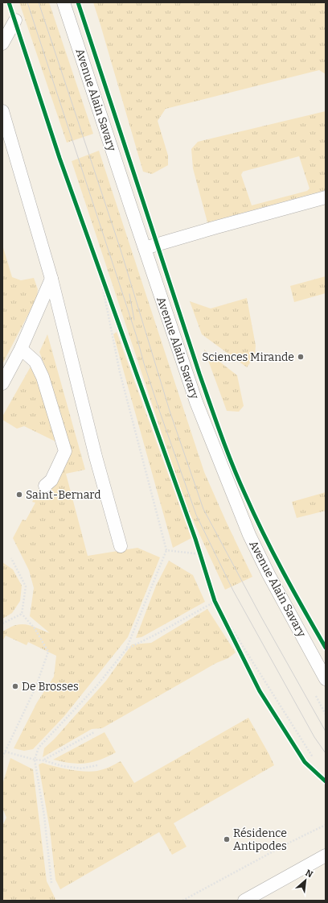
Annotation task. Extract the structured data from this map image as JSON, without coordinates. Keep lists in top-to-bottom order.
{
  "streets": {
    "lane": ["Avenue Alain Savary"]
  },
  "places": [
    "Sciences Mirande",
    "Saint-Bernard",
    "De Brosses",
    "Résidence Antipodes"
  ],
  "north": "top right"
}
